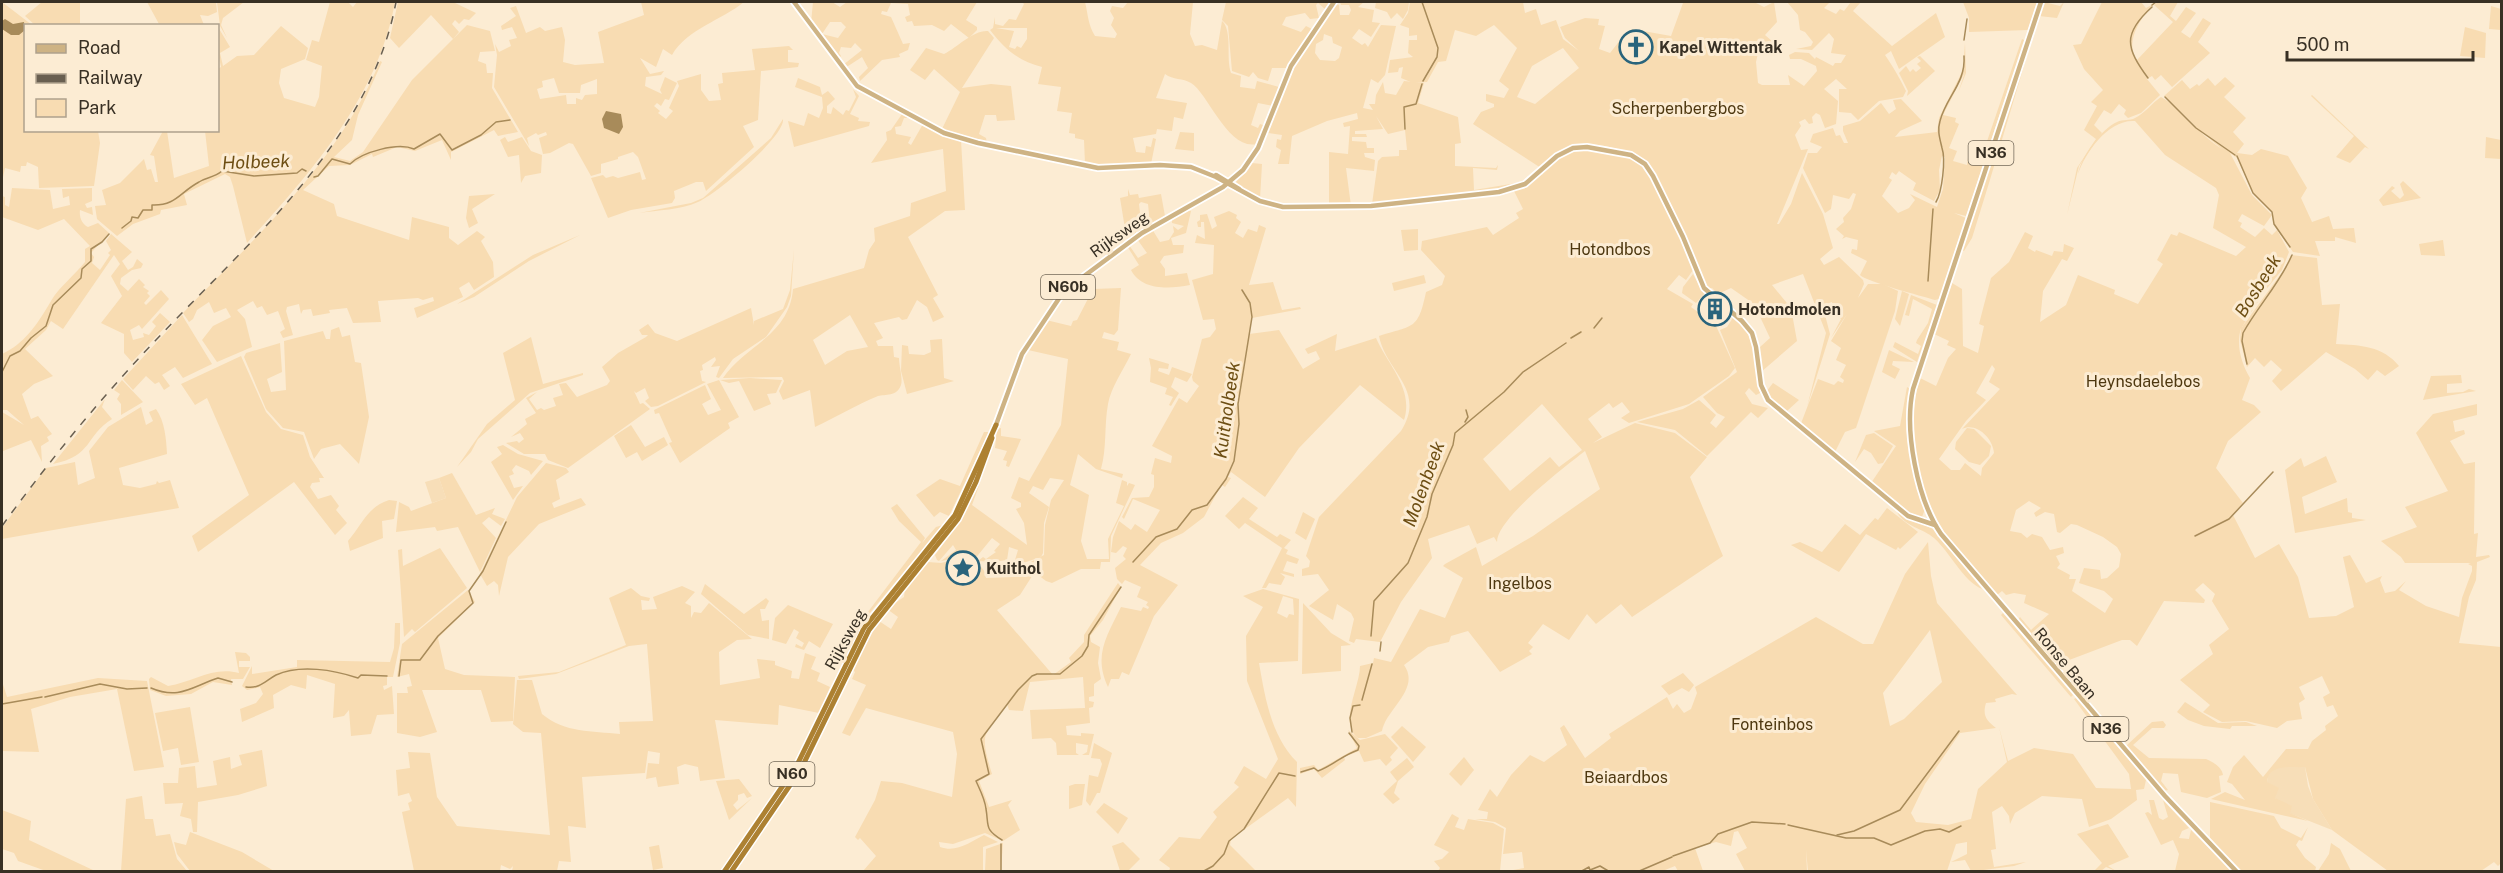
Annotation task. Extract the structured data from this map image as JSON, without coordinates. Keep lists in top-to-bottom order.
{
  "streets": {
    "highway": ["Rijksweg", "N60"],
    "main road": ["N36", "N60b", "Ronse Baan"]
  },
  "crossings": [
    ["N36", "Ronse Baan"],
    ["Rijksweg", "N60b"]
  ],
  "water": [
    "Holbeek",
    "Bosbeek",
    "Kuitholbeek",
    "Molenbeek"
  ],
  "parks": [
    "Scherpenbergbos",
    "Hotondbos",
    "Heynsdaelebos",
    "Ingelbos",
    "Fonteinbos",
    "Beiaardbos"
  ],
  "places": {
    "church": ["Kapel Wittentak"],
    "building": ["Hotondmolen"],
    "place": ["Kuithol"]
  },
  "legend": ["Road", "Railway", "Park"],
  "scale_bar": "500 m"
}
